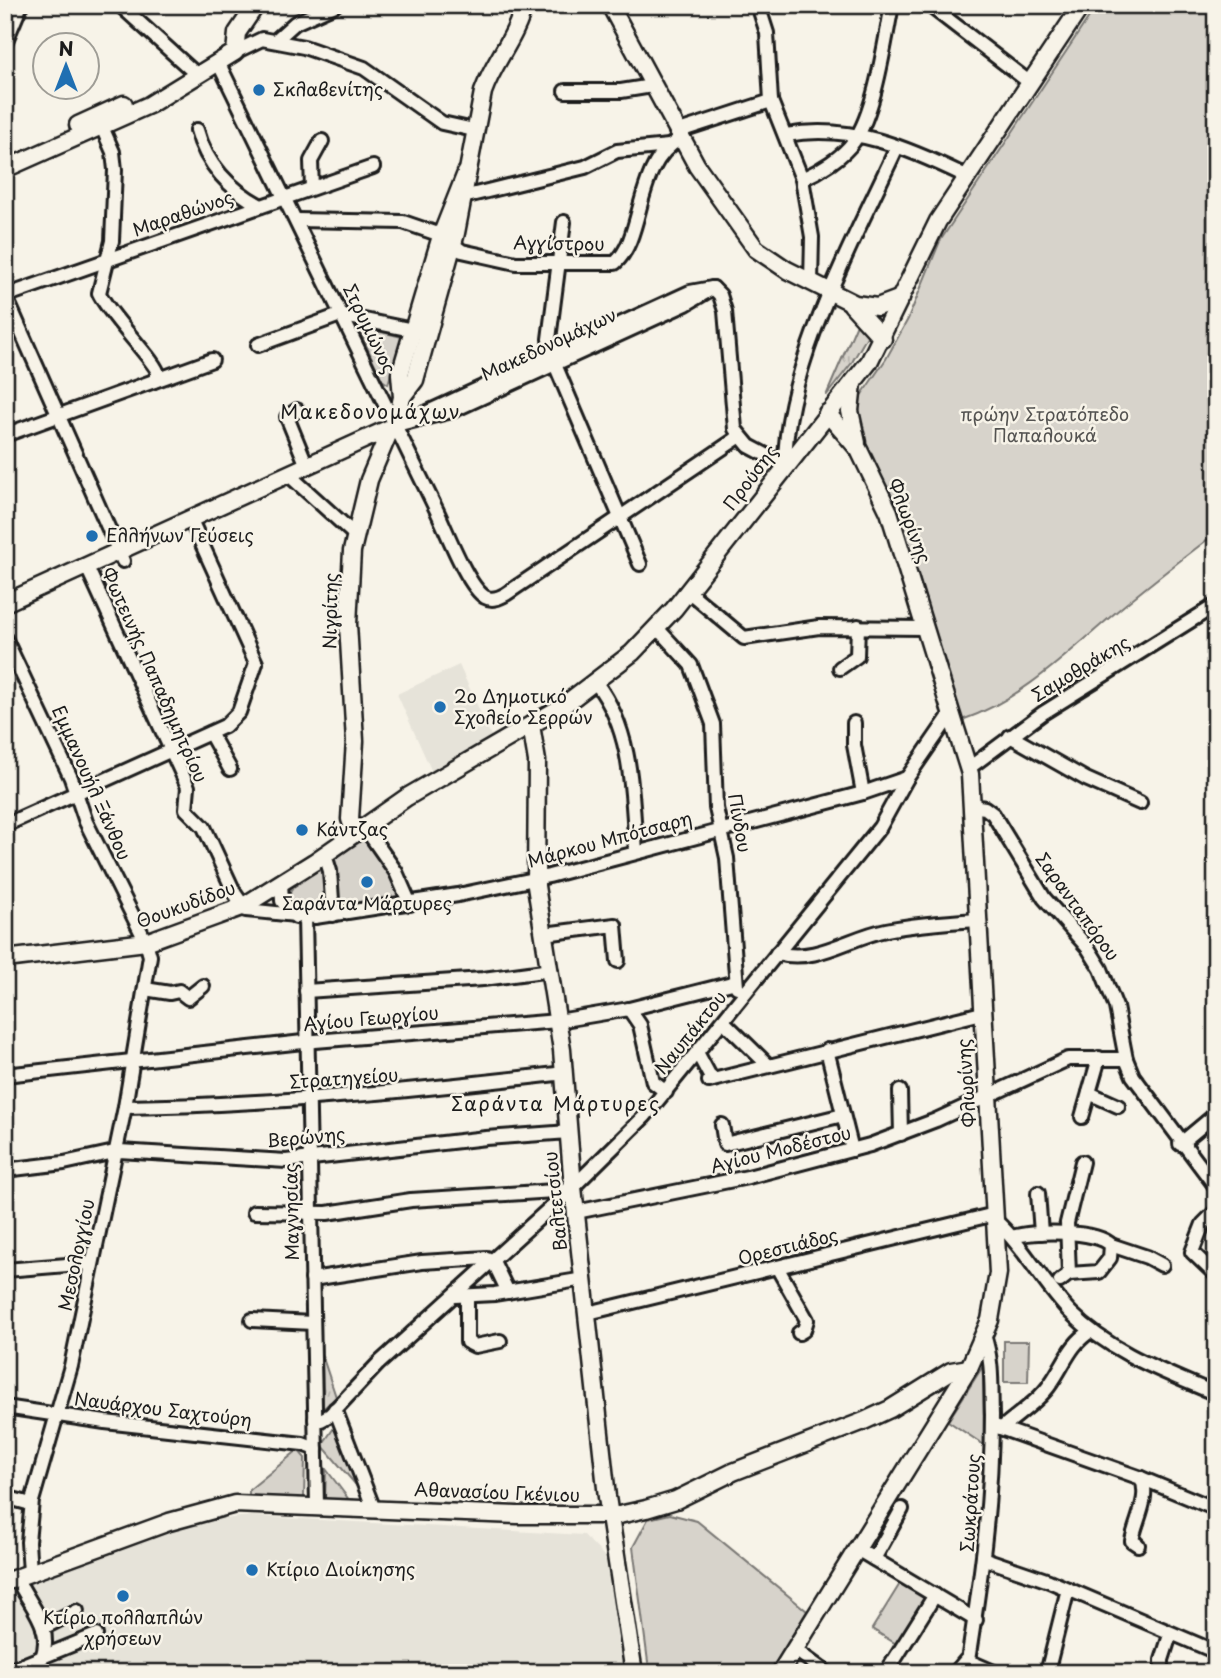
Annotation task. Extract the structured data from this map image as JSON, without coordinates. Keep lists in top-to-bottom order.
{
  "streets": {
    "street": [
      "Μαραθώνος",
      "Αγγίστρου",
      "Στρυμώνος",
      "Προύσης",
      "Φλωρίνης",
      "Νιγρίτης",
      "Σαμοθράκης",
      "Φωτεινής Παπαδημητρίου",
      "Εμμανουήλ Ξάνθου",
      "Πίνδου",
      "Μάρκου Μπότσαρη",
      "Θουκυδίδου",
      "Σαρανταπόρου",
      "Αγίου Γεωργίου",
      "Ναυπάκτου",
      "Στρατηγείου",
      "Βερώνης",
      "Αγίου Μοδέστου",
      "Βαλτετσίου",
      "Μαγνησίας",
      "Ορεστιάδος",
      "Μεσολογγίου",
      "Ναυάρχου Σαχτούρη",
      "Αθανασίου Γκένιου",
      "Σωκράτους"
    ]
  },
  "crossings": [
    ["Μαραθώνος", "Στρυμώνος"],
    ["Αγγίστρου", "Στρυμώνος"],
    ["Αγγίστρου", "Νιγρίτης"],
    ["Στρυμώνος", "Νιγρίτης"],
    ["Προύσης", "Φλωρίνης"],
    ["Προύσης", "Νιγρίτης"],
    ["Προύσης", "Πίνδου"],
    ["Προύσης", "Θουκυδίδου"],
    ["Προύσης", "Βαλτετσίου"],
    ["Φλωρίνης", "Σαμοθράκης"],
    ["Φλωρίνης", "Σαρανταπόρου"],
    ["Φλωρίνης", "Αγίου Μοδέστου"],
    ["Φλωρίνης", "Ορεστιάδος"],
    ["Φλωρίνης", "Αθανασίου Γκένιου"],
    ["Φλωρίνης", "Σωκράτους"],
    ["Φωτεινής Παπαδημητρίου", "Μάρκου Μπότσαρη"],
    ["Φωτεινής Παπαδημητρίου", "Θουκυδίδου"],
    ["Εμμανουήλ Ξάνθου", "Θουκυδίδου"],
    ["Εμμανουήλ Ξάνθου", "Μεσολογγίου"],
    ["Πίνδου", "Μάρκου Μπότσαρη"],
    ["Πίνδου", "Αγίου Γεωργίου"],
    ["Πίνδου", "Ναυπάκτου"],
    ["Μάρκου Μπότσαρη", "Θουκυδίδου"],
    ["Μάρκου Μπότσαρη", "Ναυπάκτου"],
    ["Μάρκου Μπότσαρη", "Βαλτετσίου"],
    ["Μάρκου Μπότσαρη", "Μαγνησίας"],
    ["Θουκυδίδου", "Μαγνησίας"],
    ["Θουκυδίδου", "Μεσολογγίου"],
    ["Σαρανταπόρου", "Αγίου Μοδέστου"],
    ["Αγίου Γεωργίου", "Βαλτετσίου"],
    ["Αγίου Γεωργίου", "Μαγνησίας"],
    ["Αγίου Γεωργίου", "Μεσολογγίου"],
    ["Ναυπάκτου", "Βαλτετσίου"],
    ["Ναυπάκτου", "Μαγνησίας"],
    ["Στρατηγείου", "Βαλτετσίου"],
    ["Στρατηγείου", "Μαγνησίας"],
    ["Στρατηγείου", "Μεσολογγίου"],
    ["Βερώνης", "Βαλτετσίου"],
    ["Βερώνης", "Μαγνησίας"],
    ["Βερώνης", "Μεσολογγίου"],
    ["Αγίου Μοδέστου", "Βαλτετσίου"],
    ["Βαλτετσίου", "Ορεστιάδος"],
    ["Βαλτετσίου", "Αθανασίου Γκένιου"],
    ["Μαγνησίας", "Ναυάρχου Σαχτούρη"],
    ["Μαγνησίας", "Αθανασίου Γκένιου"],
    ["Μεσολογγίου", "Ναυάρχου Σαχτούρη"],
    ["Μεσολογγίου", "Αθανασίου Γκένιου"]
  ],
  "districts": ["Μακεδονομάχων", "Σαράντα Μάρτυρες"],
  "parks": ["πρώην Στρατόπεδο Παπαλουκά"],
  "places": [
    "Σκλαβενίτης",
    "Ελλήνων Γεύσεις",
    "2ο Δημοτικό Σχολείο Σερρών",
    "Κάντζας",
    "Σαράντα Μάρτυρες",
    "Κτίριο Διοίκησης",
    "Κτίριο πολλαπλών χρήσεων"
  ],
  "north": "top"
}
